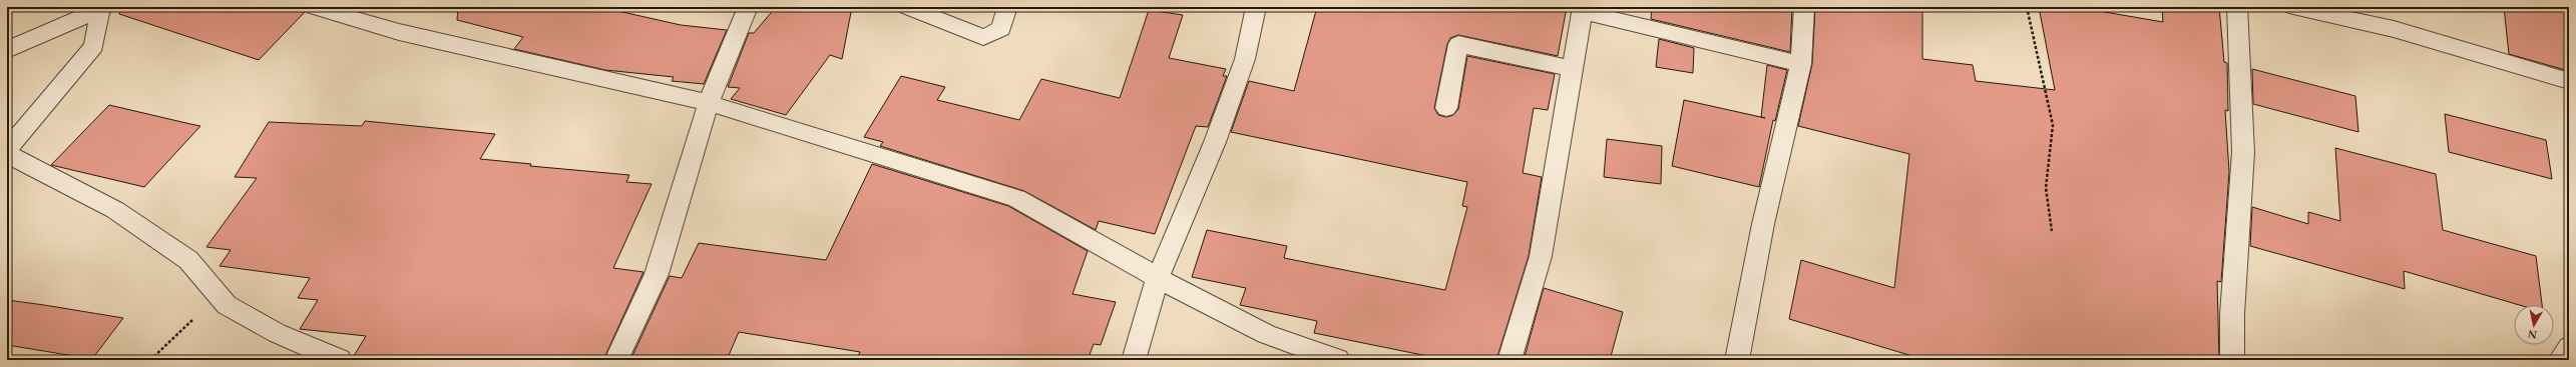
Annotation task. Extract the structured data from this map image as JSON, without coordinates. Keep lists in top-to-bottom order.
{
  "north": "bottom"
}
